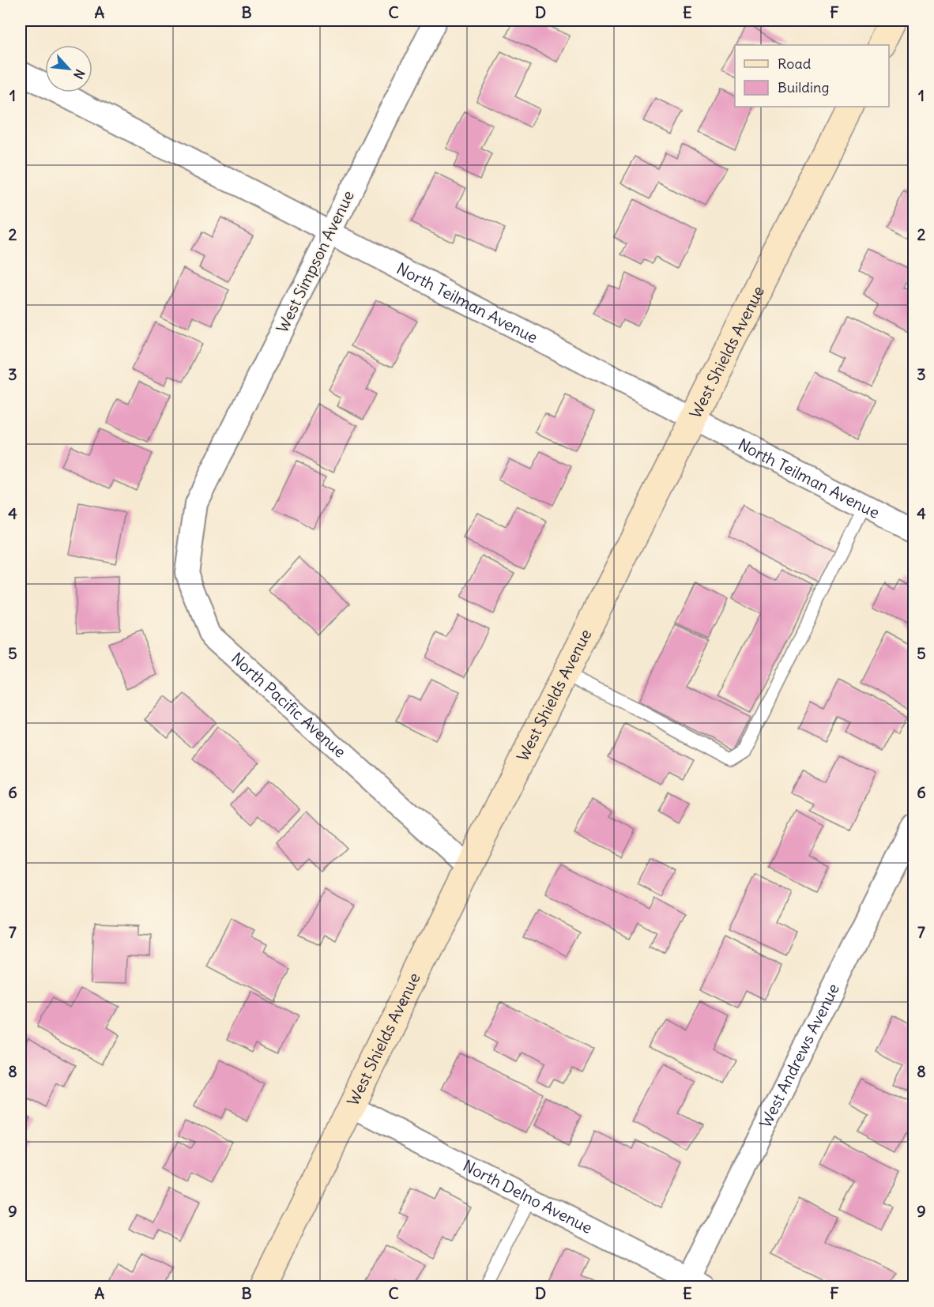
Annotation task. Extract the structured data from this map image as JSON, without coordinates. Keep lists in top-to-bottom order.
{
  "streets": {
    "main road": ["West Shields Avenue"],
    "street": [
      "West Simpson Avenue",
      "North Teilman Avenue",
      "North Pacific Avenue",
      "West Andrews Avenue",
      "North Delno Avenue"
    ]
  },
  "crossings": [
    ["West Simpson Avenue", "North Teilman Avenue"],
    ["West Simpson Avenue", "North Pacific Avenue"],
    ["North Teilman Avenue", "West Shields Avenue"],
    ["West Shields Avenue", "North Pacific Avenue"],
    ["West Shields Avenue", "North Delno Avenue"],
    ["West Andrews Avenue", "North Delno Avenue"]
  ],
  "legend": ["Road", "Building"],
  "north": "bottom right",
  "grid": {
    "columns": [
      "A",
      "B",
      "C",
      "D",
      "E",
      "F"
    ],
    "rows": [
      "1",
      "2",
      "3",
      "4",
      "5",
      "6",
      "7",
      "8",
      "9"
    ]
  }
}
